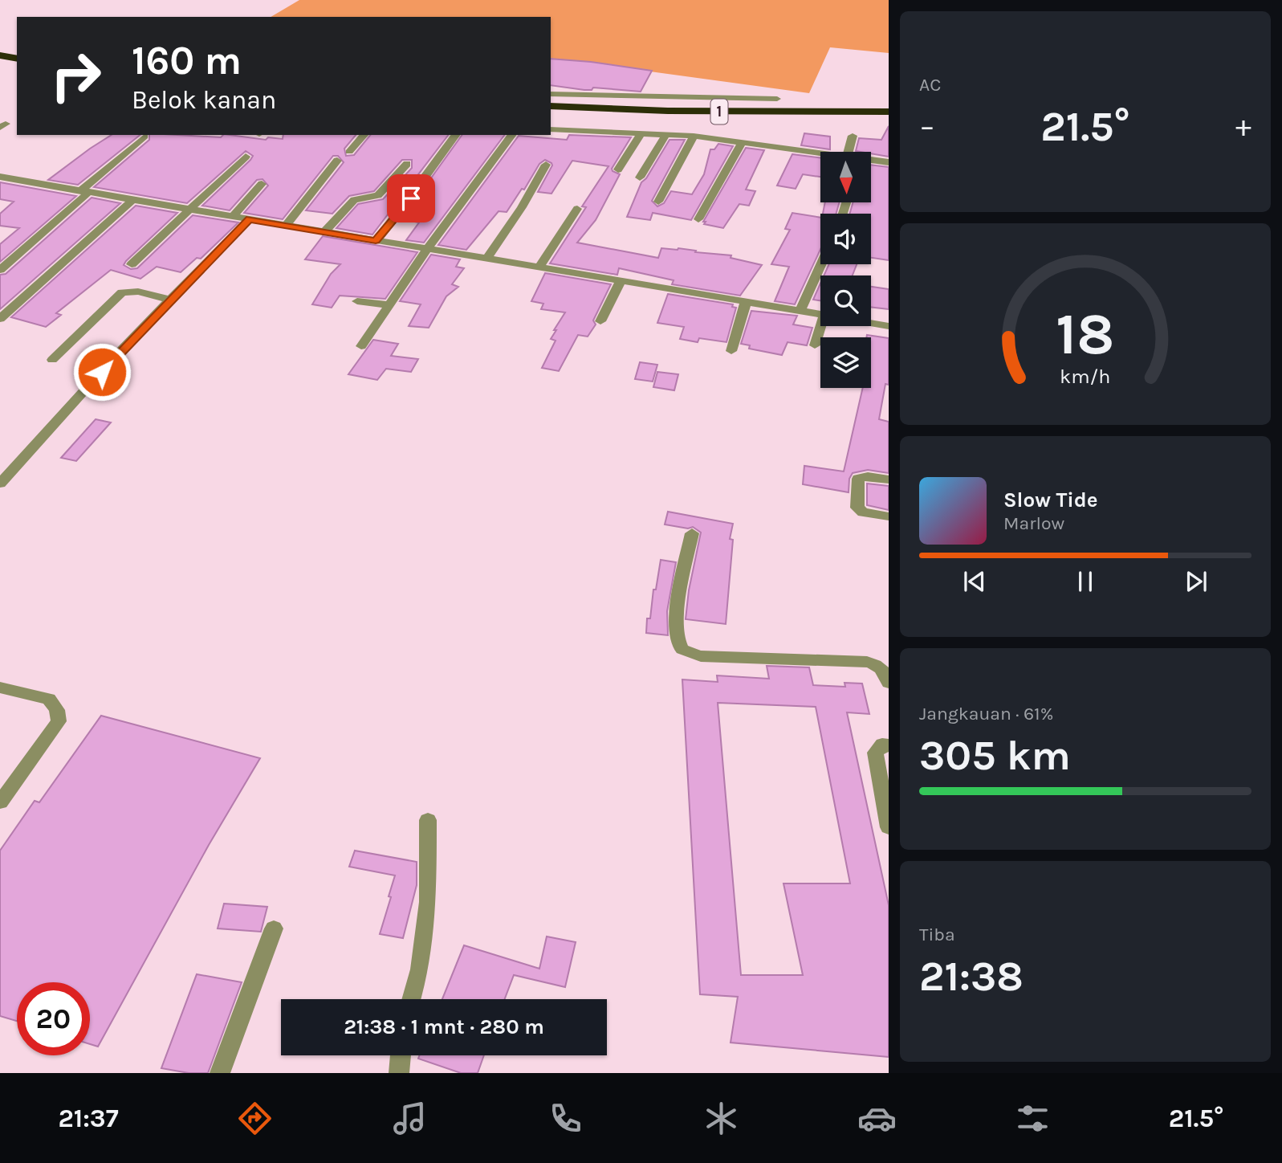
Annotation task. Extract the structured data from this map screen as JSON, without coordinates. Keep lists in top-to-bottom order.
{
  "streets": {
    "highway": ["1"]
  },
  "north": "bottom",
  "page": {
    "tile": [
      "AC",
      ["Jangkauan · 61%", "305 km"],
      ["Tiba", "21:38"]
    ],
    "turn": ["160 m", "Belok kanan"],
    "heat": ["−", "21.5°", "+"],
    "song": ["Slow Tide", "Marlow"],
    "limit": "20",
    "trip": "21:38 · 1 mnt · 280 m",
    "tabs": ["21:37", "21.5°"],
    "gauge": ["18", "km/h"]
  }
}
